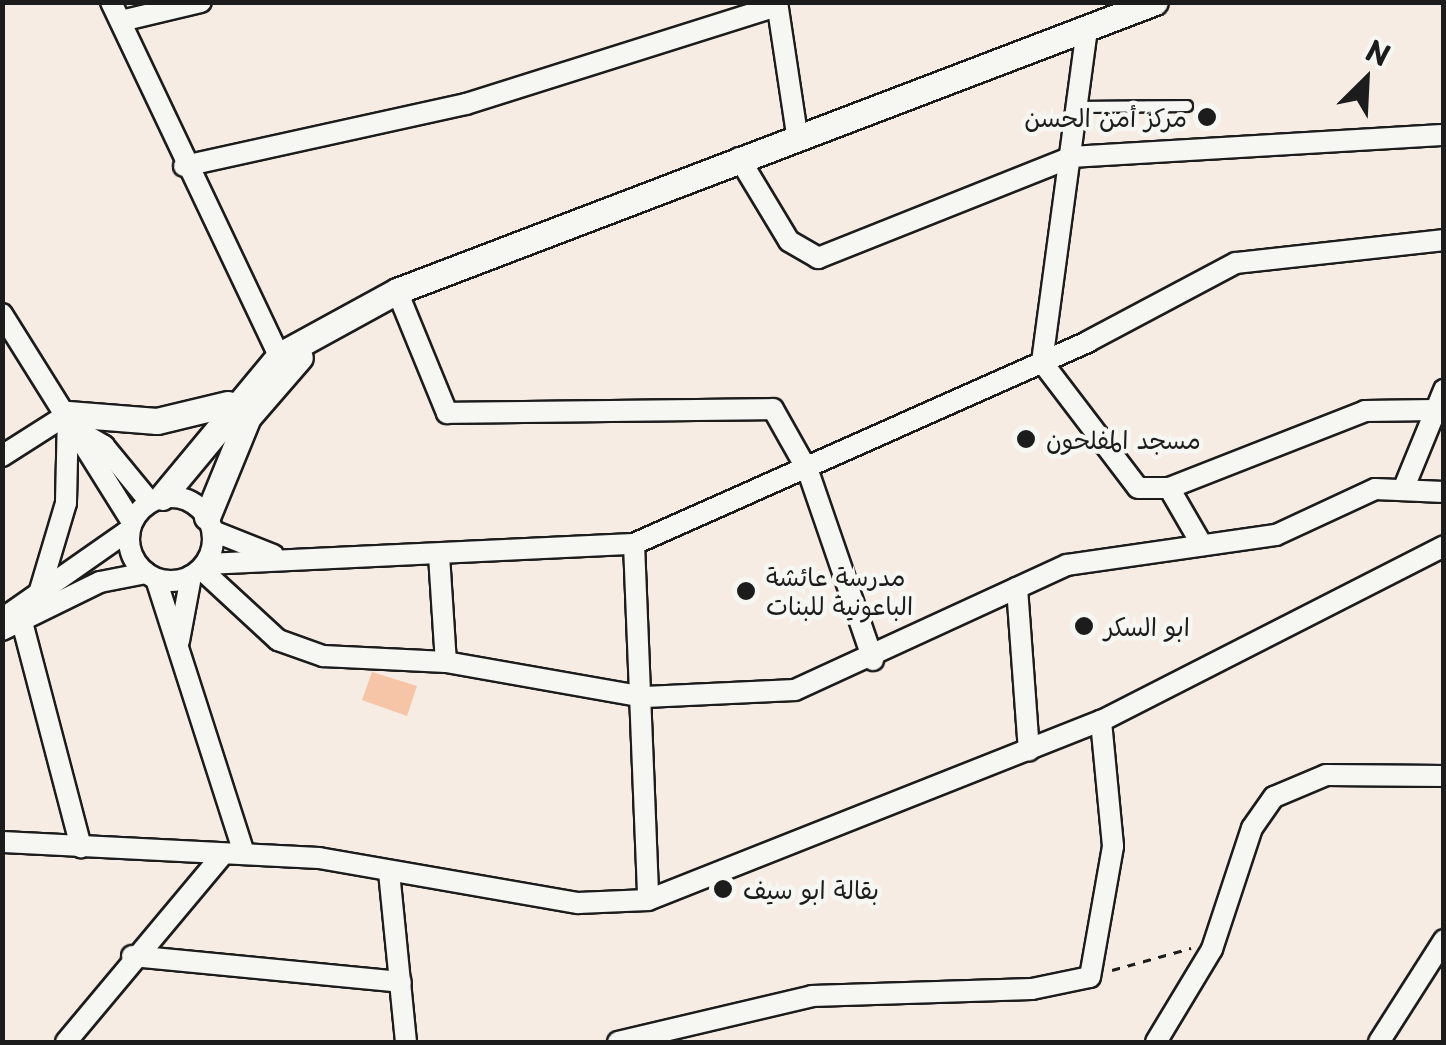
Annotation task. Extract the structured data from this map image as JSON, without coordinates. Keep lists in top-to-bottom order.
{
  "places": [
    "مركز أمن الحسن",
    "مسجد المفلحون",
    "مدرسة عائشة الباعونية للبنات",
    "ابو السكر",
    "بقالة ابو سيف"
  ],
  "north": "top right"
}
